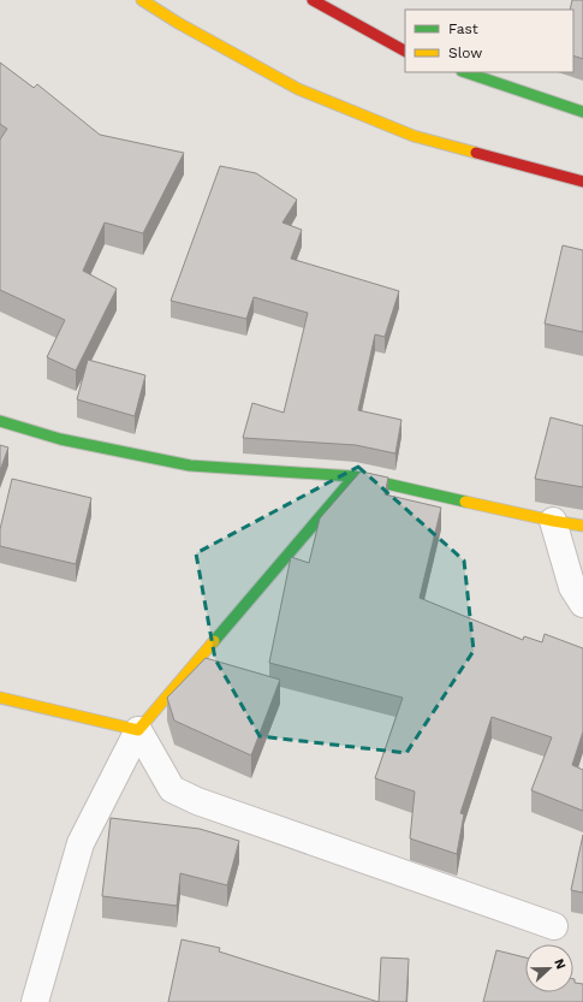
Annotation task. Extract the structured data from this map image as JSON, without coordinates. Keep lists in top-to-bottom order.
{
  "legend": ["Fast", "Slow"],
  "north": "right"
}
